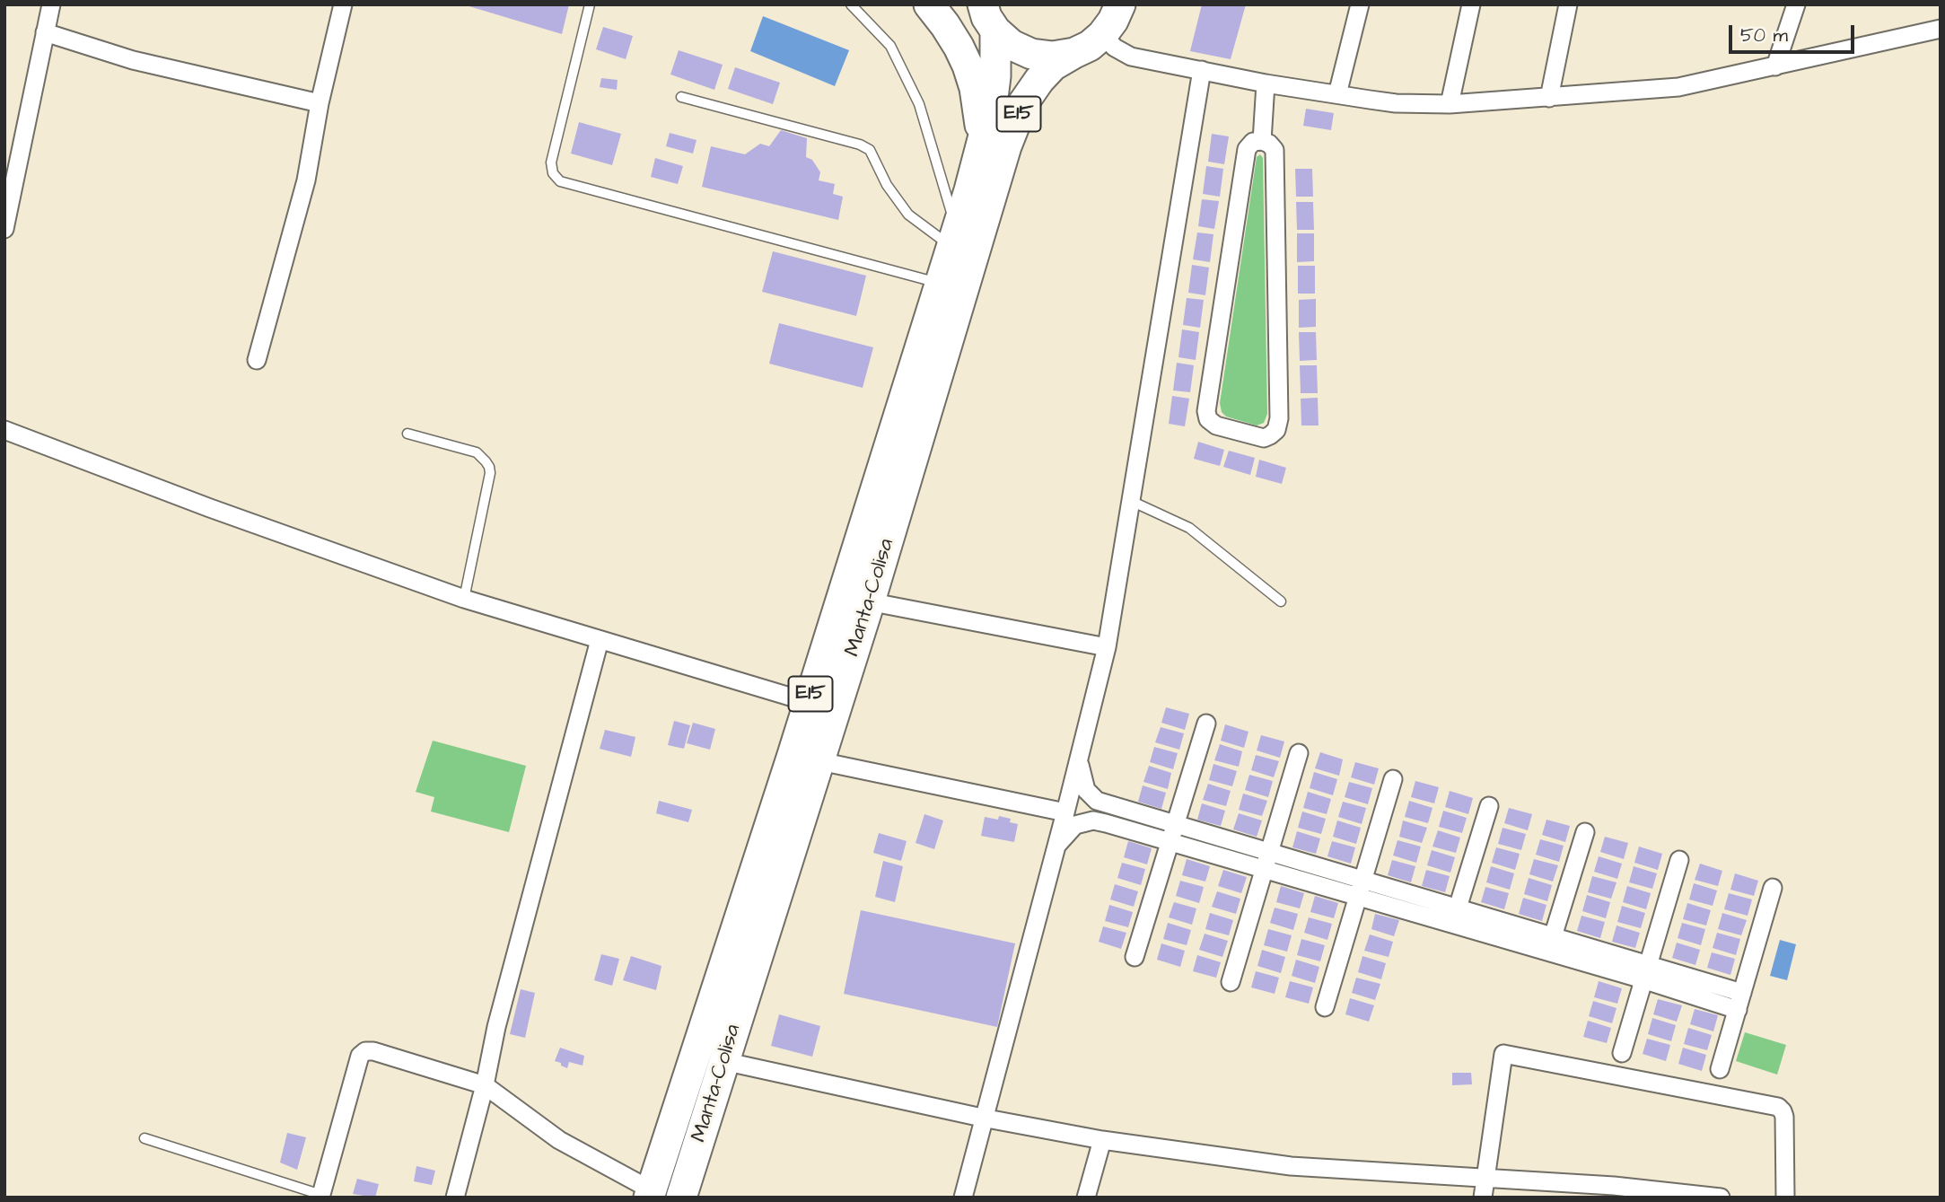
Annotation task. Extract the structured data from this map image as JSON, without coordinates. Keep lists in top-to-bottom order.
{
  "streets": {
    "highway": ["E15", "Manta-Colisa"]
  },
  "crossings": [
    ["E15", "Manta-Colisa"]
  ],
  "scale_bar": "50 m"
}
